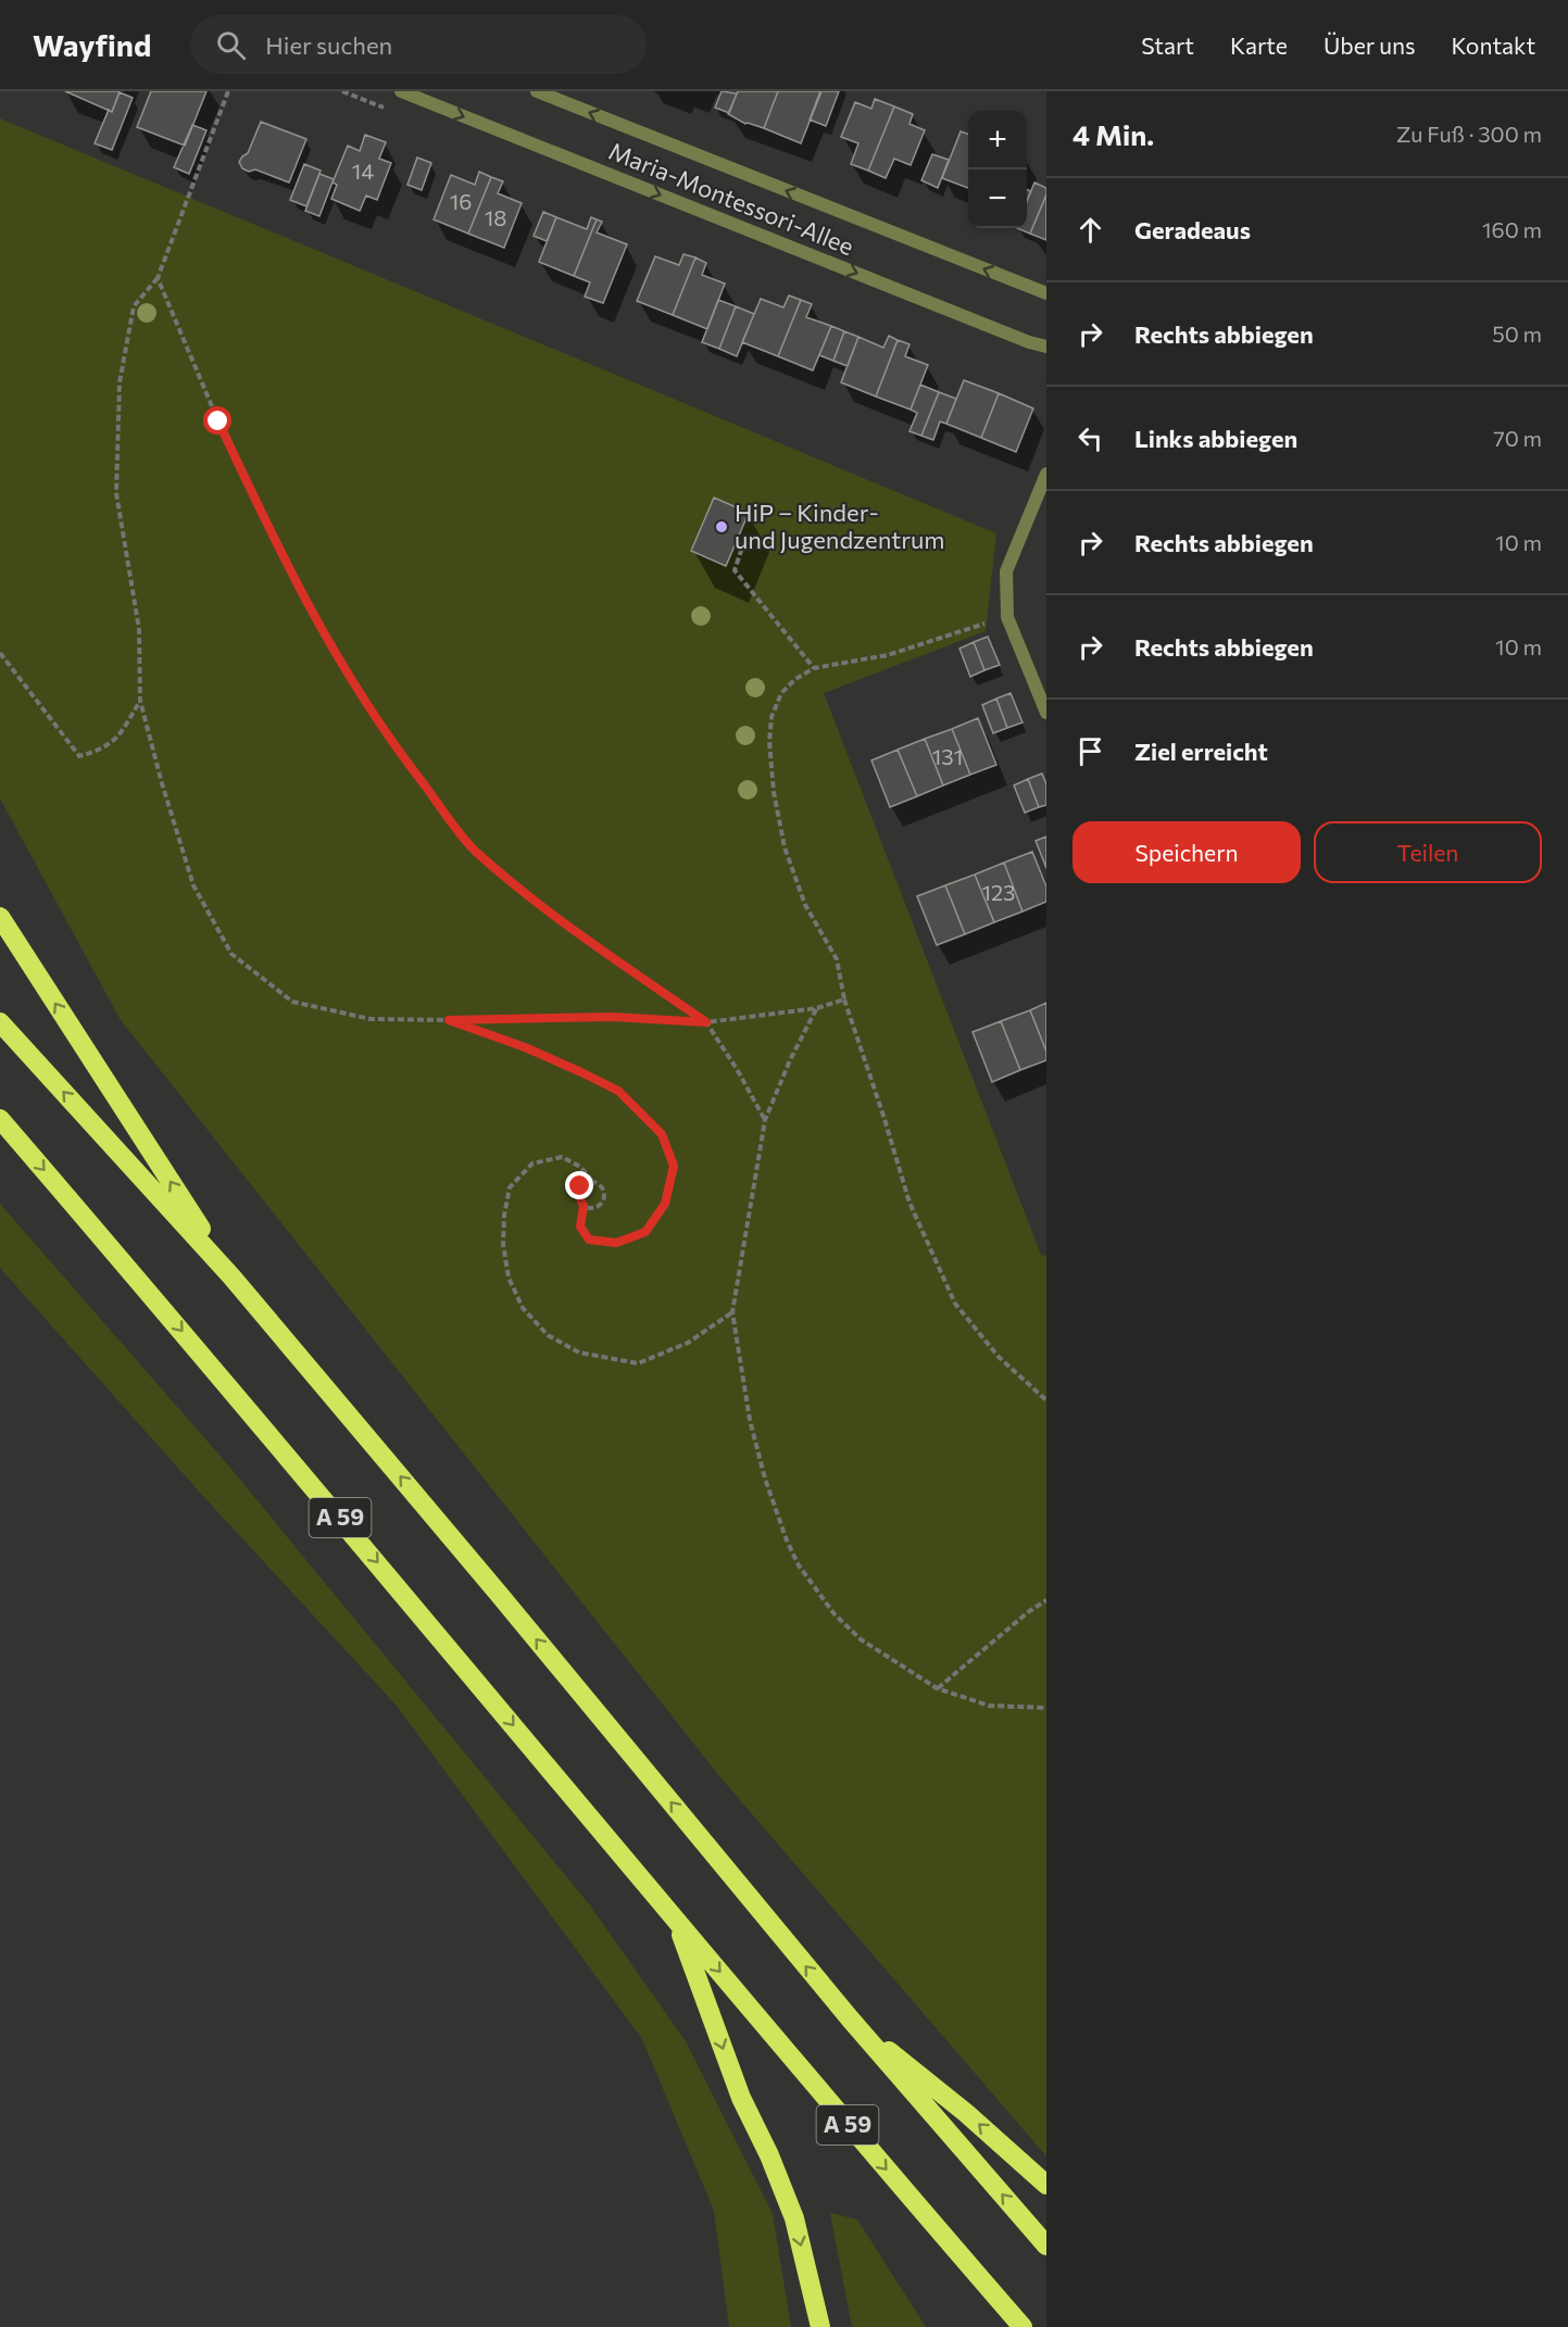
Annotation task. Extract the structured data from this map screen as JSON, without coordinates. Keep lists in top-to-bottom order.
{
  "streets": {
    "highway": ["A 59"],
    "street": ["Maria-Montessori-Allee"]
  },
  "places": ["HiP – Kinder- und Jugendzentrum"],
  "house_numbers": [
    "14",
    "16",
    "18",
    "131",
    "123"
  ],
  "page": {
    "header": "Wayfind",
    "search": "Hier suchen",
    "nav": [
      "Start",
      "Karte",
      "Über uns",
      "Kontakt"
    ],
    "heading": ["4 Min.", "Zu Fuß · 300 m"],
    "map_buttons": ["+", "−"],
    "list": [
      ["Geradeaus", "160 m"],
      ["Rechts abbiegen", "50 m"],
      ["Links abbiegen", "70 m"],
      ["Rechts abbiegen", "10 m"],
      ["Rechts abbiegen", "10 m"],
      "Ziel erreicht"
    ],
    "buttons": ["Speichern", "Teilen"]
  }
}
